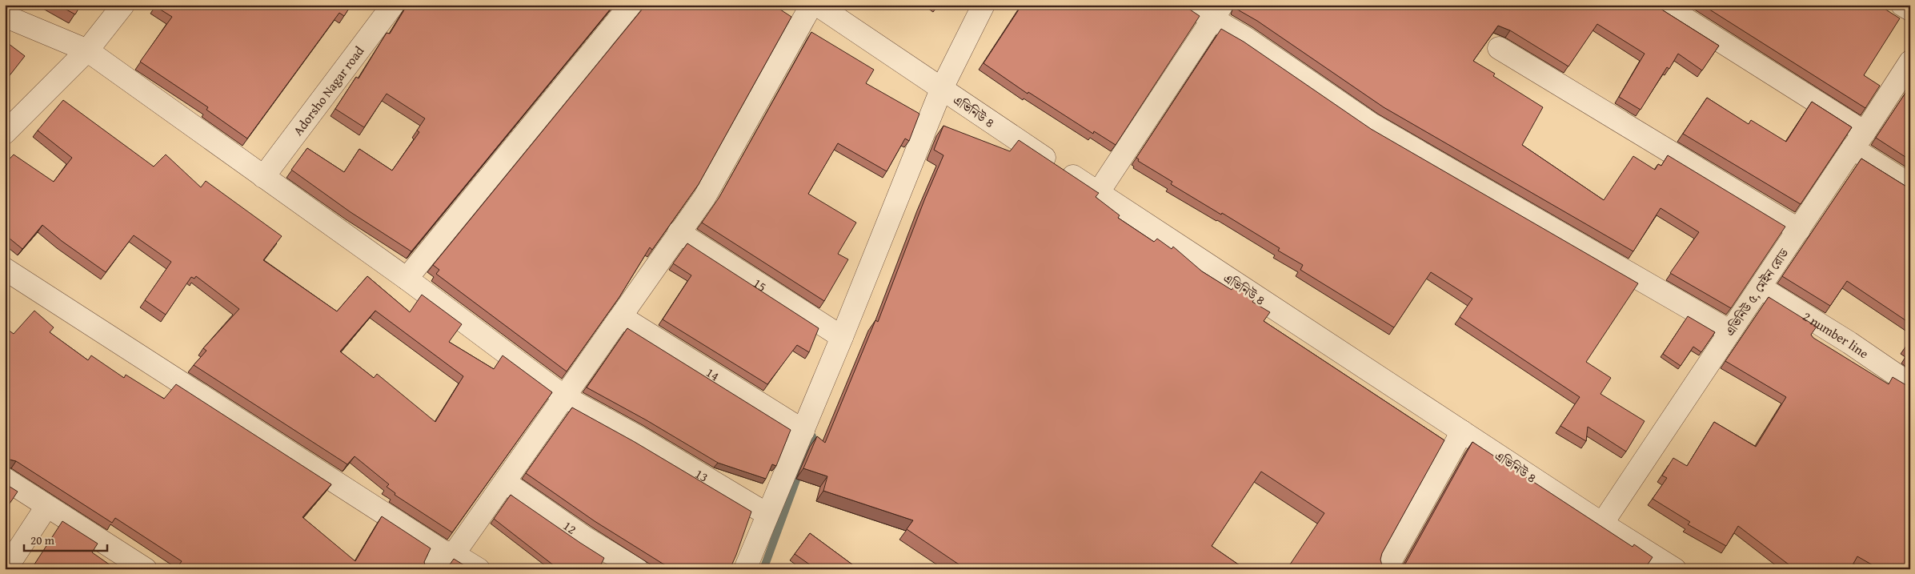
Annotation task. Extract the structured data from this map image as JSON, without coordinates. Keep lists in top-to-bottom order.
{
  "streets": {
    "street": [
      "Adorsho Nagar road",
      "এভিনিউ ৪",
      "15",
      "এভিনিউ ৫, মেইন রোড",
      "2 number line",
      "14",
      "13",
      "12"
    ]
  },
  "crossings": [
    ["Adorsho Nagar road", "13"],
    ["এভিনিউ ৪", "এভিনিউ ৫, মেইন রোড"],
    ["এভিনিউ ৫, মেইন রোড", "2 number line"]
  ],
  "scale_bar": "20 m"
}
